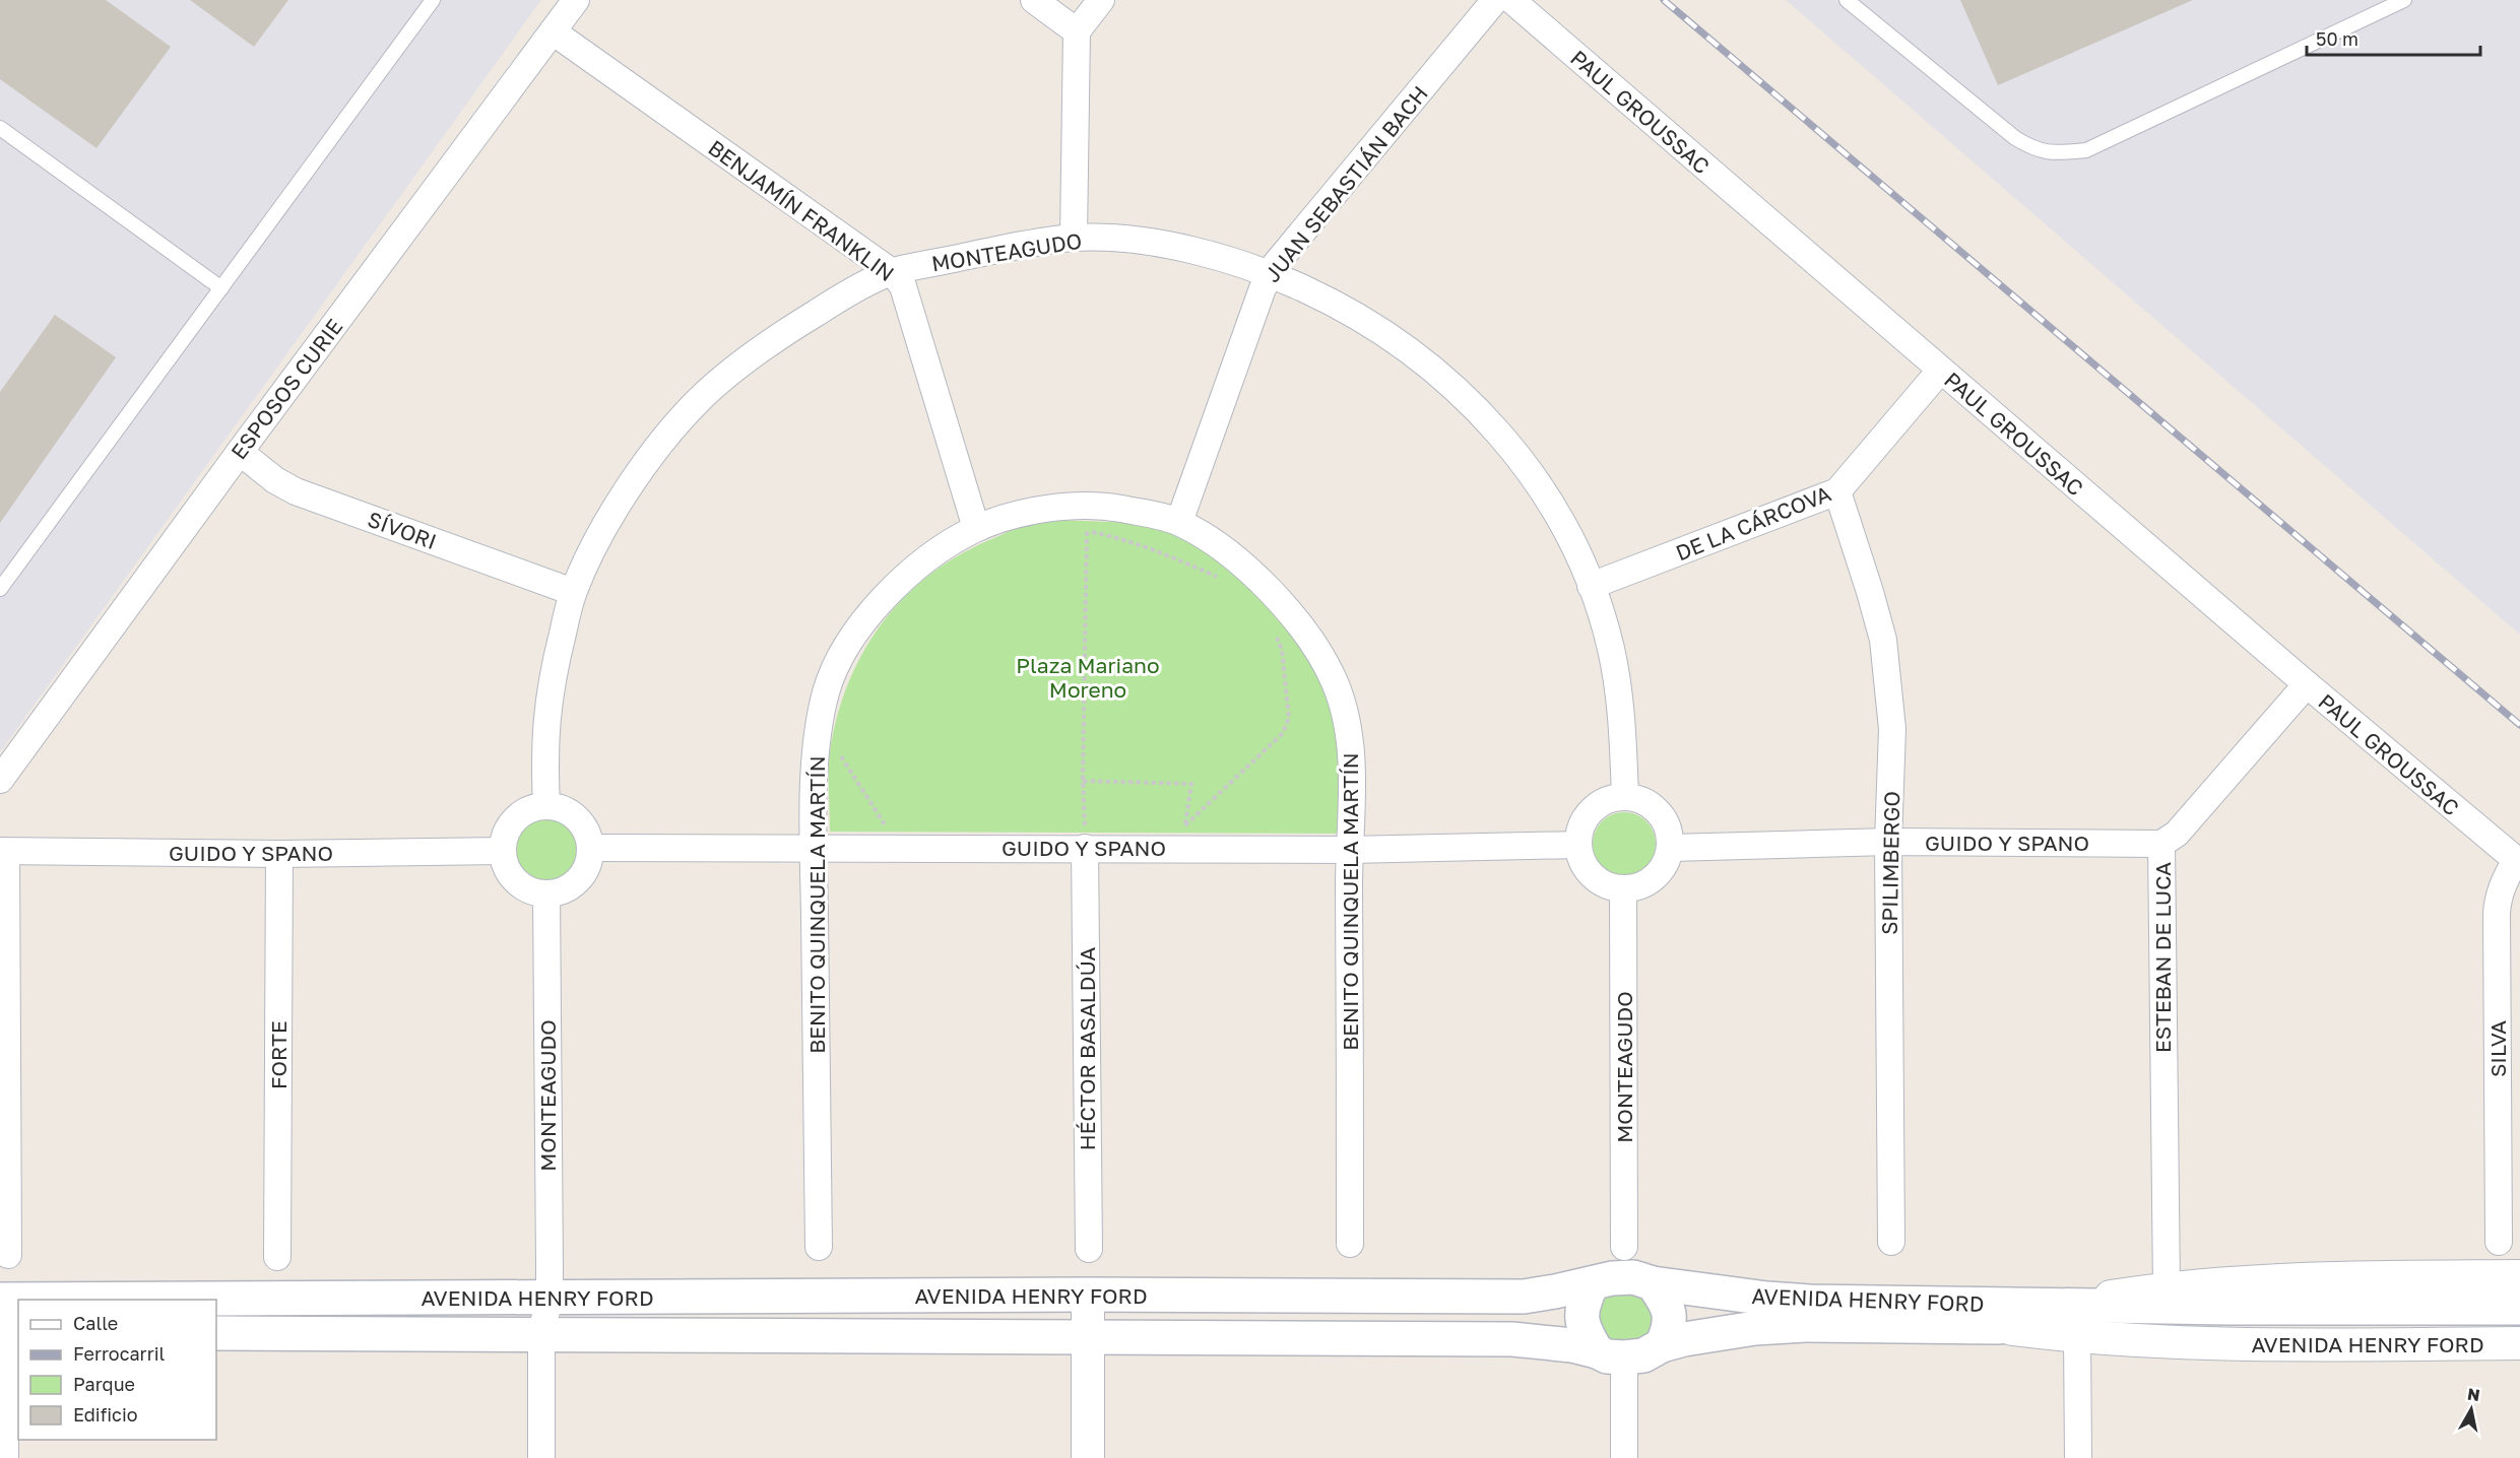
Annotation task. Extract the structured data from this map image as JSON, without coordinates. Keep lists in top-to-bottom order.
{
  "streets": {
    "main road": ["AVENIDA HENRY FORD"],
    "street": [
      "PAUL GROUSSAC",
      "JUAN SEBASTIÁN BACH",
      "BENJAMÍN FRANKLIN",
      "MONTEAGUDO",
      "ESPOSOS CURIE",
      "DE LA CÁRCOVA",
      "SÍVORI",
      "GUIDO Y SPANO",
      "SPILIMBERGO",
      "BENITO QUINQUELA MARTÍN",
      "ESTEBAN DE LUCA",
      "HÉCTOR BASALDÚA",
      "SILVA",
      "FORTE"
    ]
  },
  "crossings": [
    ["PAUL GROUSSAC", "DE LA CÁRCOVA"],
    ["PAUL GROUSSAC", "ESTEBAN DE LUCA"],
    ["PAUL GROUSSAC", "SILVA"],
    ["JUAN SEBASTIÁN BACH", "MONTEAGUDO"],
    ["JUAN SEBASTIÁN BACH", "BENITO QUINQUELA MARTÍN"],
    ["BENJAMÍN FRANKLIN", "MONTEAGUDO"],
    ["BENJAMÍN FRANKLIN", "ESPOSOS CURIE"],
    ["BENJAMÍN FRANKLIN", "BENITO QUINQUELA MARTÍN"],
    ["MONTEAGUDO", "DE LA CÁRCOVA"],
    ["MONTEAGUDO", "SÍVORI"],
    ["MONTEAGUDO", "GUIDO Y SPANO"],
    ["MONTEAGUDO", "AVENIDA HENRY FORD"],
    ["ESPOSOS CURIE", "SÍVORI"],
    ["DE LA CÁRCOVA", "SPILIMBERGO"],
    ["GUIDO Y SPANO", "SPILIMBERGO"],
    ["GUIDO Y SPANO", "BENITO QUINQUELA MARTÍN"],
    ["GUIDO Y SPANO", "ESTEBAN DE LUCA"],
    ["GUIDO Y SPANO", "HÉCTOR BASALDÚA"],
    ["GUIDO Y SPANO", "FORTE"],
    ["ESTEBAN DE LUCA", "AVENIDA HENRY FORD"]
  ],
  "parks": ["Plaza Mariano Moreno"],
  "legend": [
    "Calle",
    "Ferrocarril",
    "Parque",
    "Edificio"
  ],
  "scale_bar": "50 m",
  "north": "top"
}
